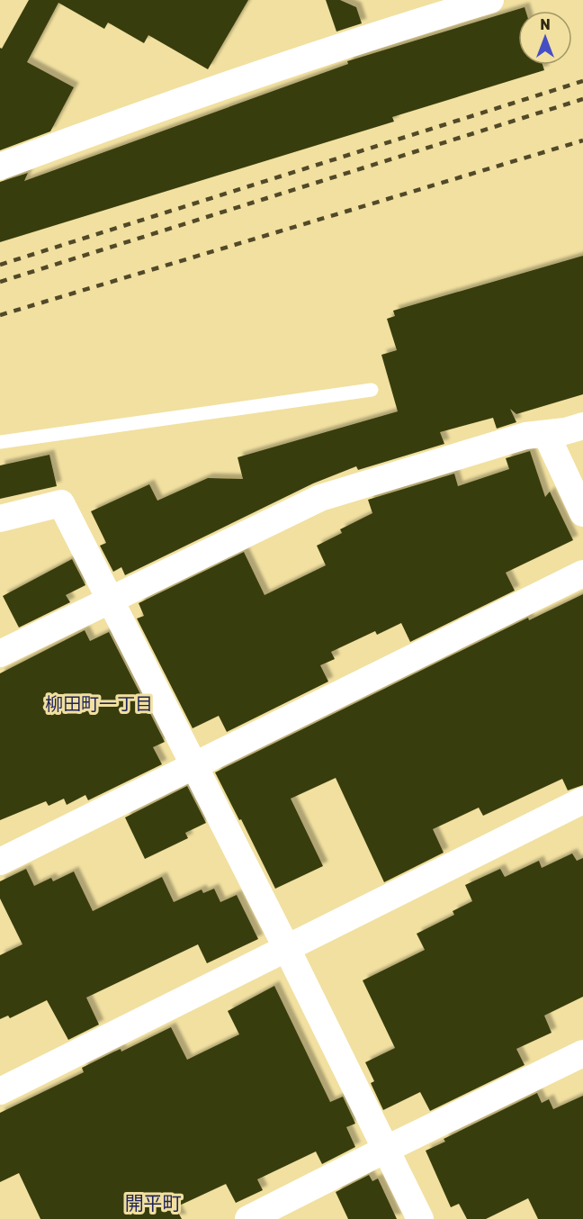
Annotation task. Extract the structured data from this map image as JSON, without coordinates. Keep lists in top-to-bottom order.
{
  "districts": ["柳田町一丁目", "開平町"],
  "north": "top"
}
